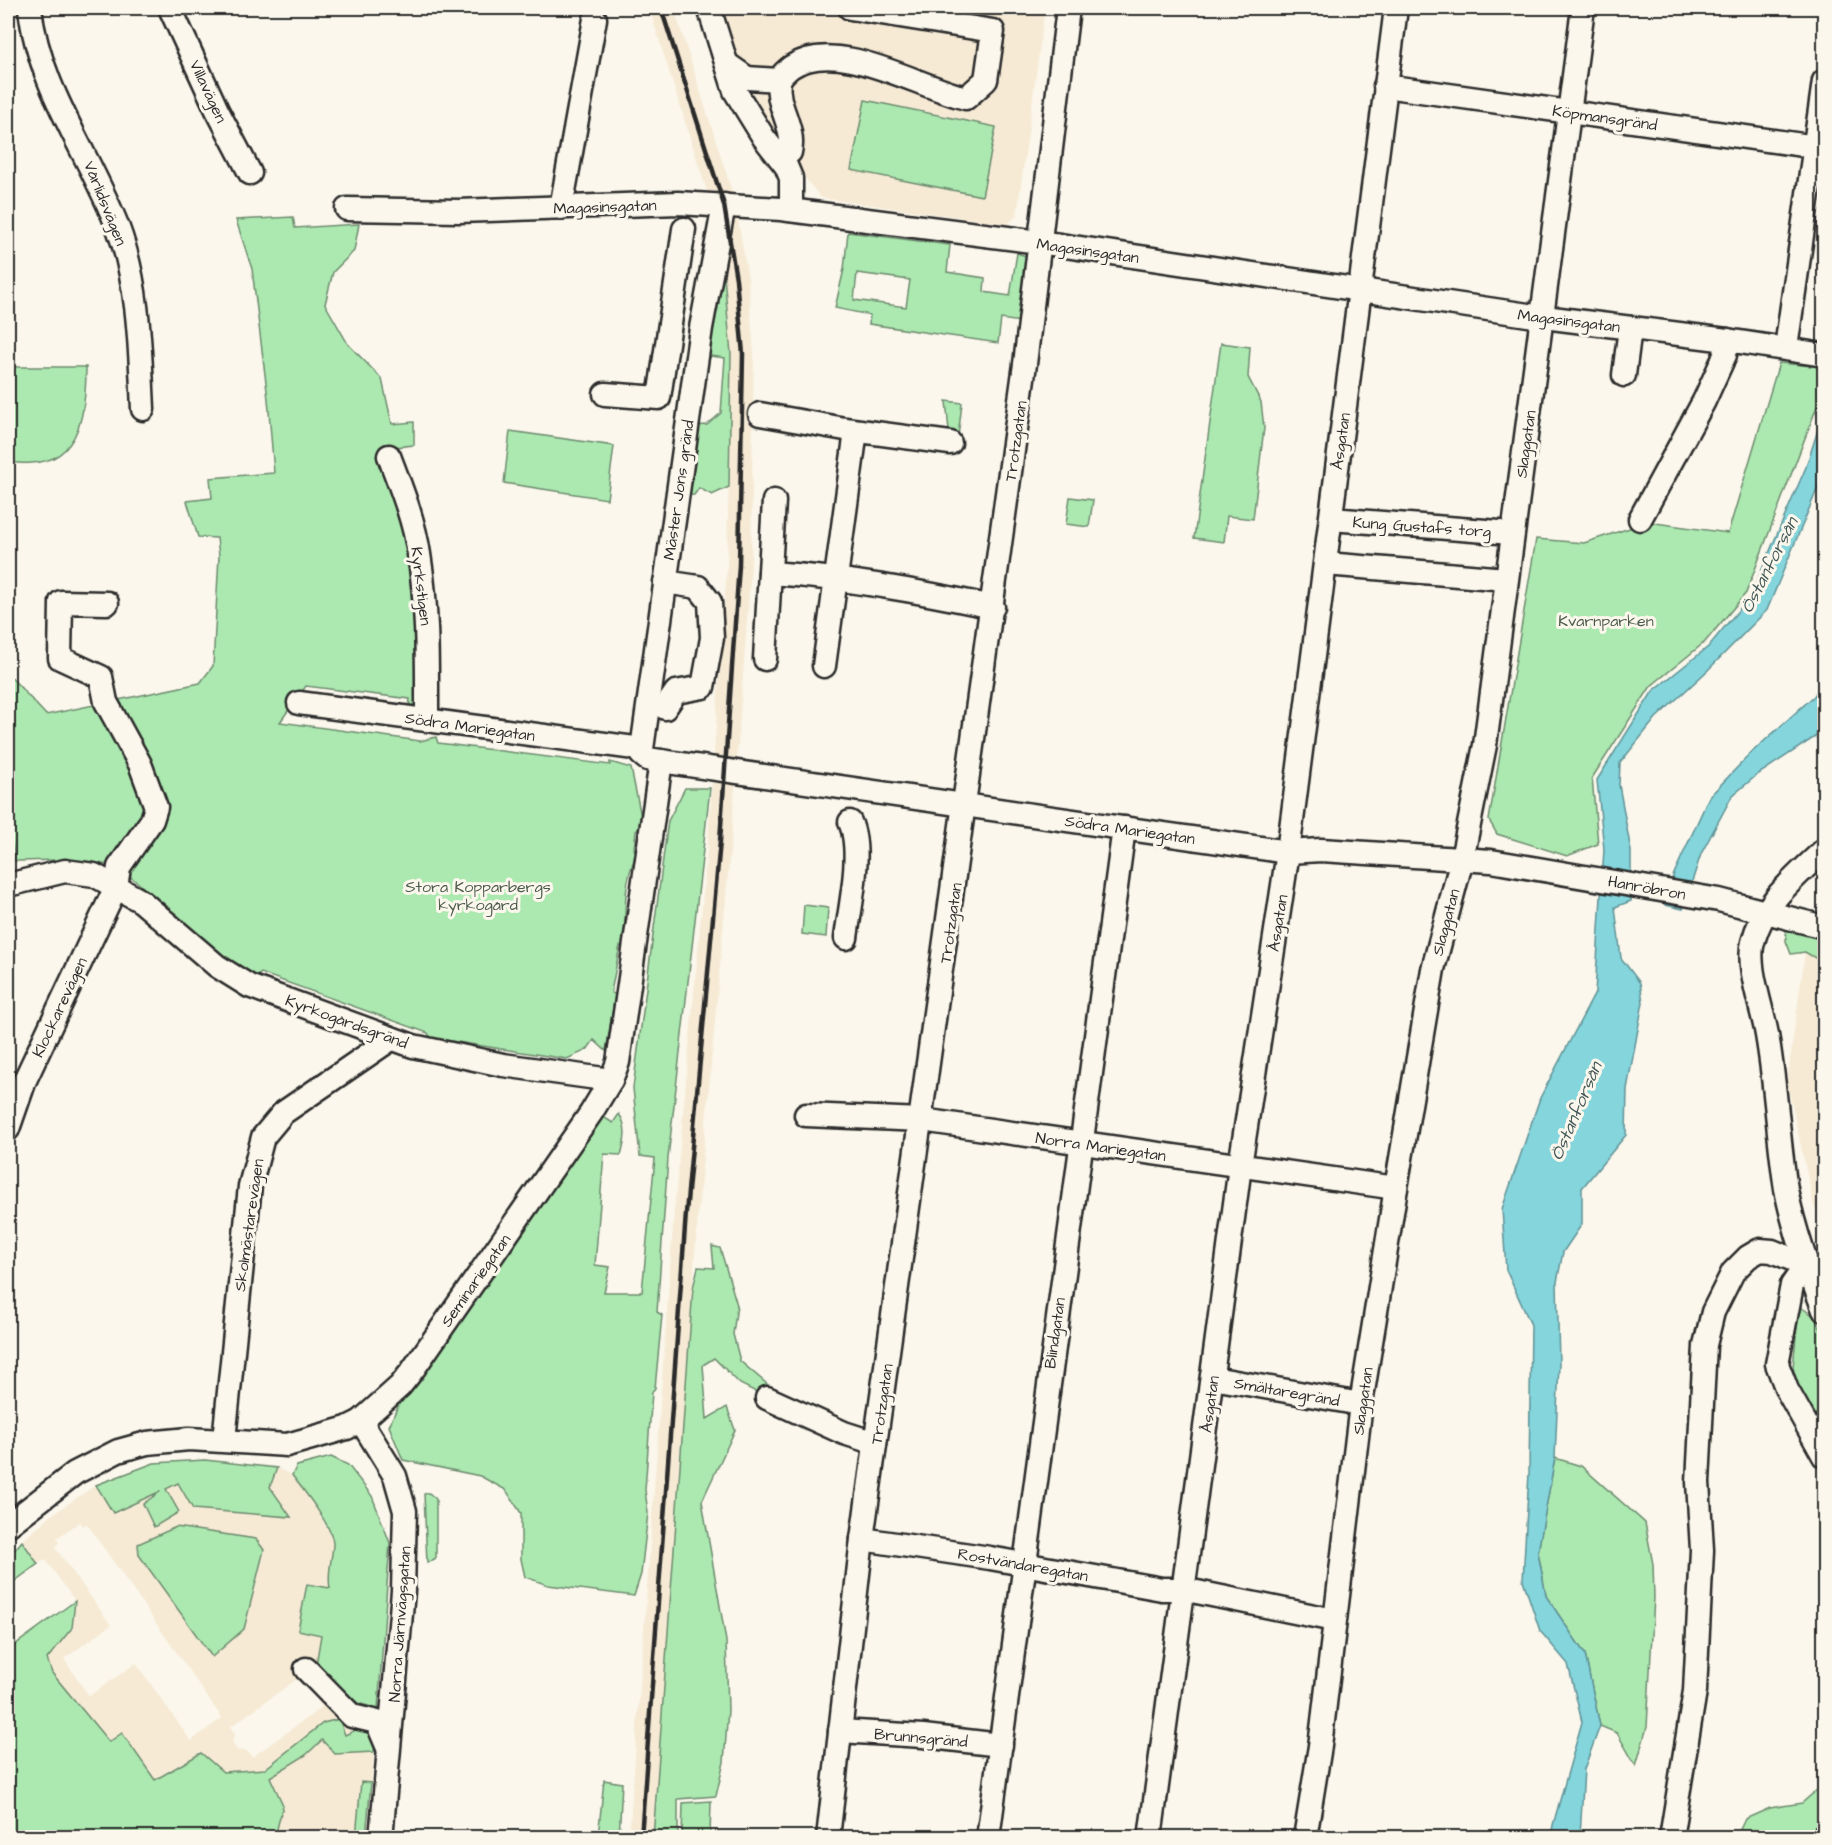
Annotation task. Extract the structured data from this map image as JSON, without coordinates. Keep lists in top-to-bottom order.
{
  "streets": {
    "street": [
      "Villavägen",
      "Köpmansgränd",
      "Vårlidsvägen",
      "Magasinsgatan",
      "Trotzgatan",
      "Åsgatan",
      "Slaggatan",
      "Mäster Jons gränd",
      "Kung Gustafs torg",
      "Kyrkstigen",
      "Södra Mariegatan",
      "Hanröbron",
      "Klockarevägen",
      "Kyrkogårdsgränd",
      "Norra Mariegatan",
      "Skolmästarevägen",
      "Seminariegatan",
      "Blindgatan",
      "Smältaregränd",
      "Rostvändaregatan",
      "Norra Järnvägsgatan",
      "Brunnsgränd"
    ]
  },
  "crossings": [
    ["Köpmansgränd", "Åsgatan"],
    ["Köpmansgränd", "Slaggatan"],
    ["Magasinsgatan", "Trotzgatan"],
    ["Magasinsgatan", "Åsgatan"],
    ["Magasinsgatan", "Slaggatan"],
    ["Magasinsgatan", "Mäster Jons gränd"],
    ["Trotzgatan", "Södra Mariegatan"],
    ["Trotzgatan", "Norra Mariegatan"],
    ["Trotzgatan", "Rostvändaregatan"],
    ["Trotzgatan", "Brunnsgränd"],
    ["Åsgatan", "Kung Gustafs torg"],
    ["Åsgatan", "Södra Mariegatan"],
    ["Åsgatan", "Norra Mariegatan"],
    ["Åsgatan", "Smältaregränd"],
    ["Åsgatan", "Rostvändaregatan"],
    ["Slaggatan", "Kung Gustafs torg"],
    ["Slaggatan", "Södra Mariegatan"],
    ["Slaggatan", "Norra Mariegatan"],
    ["Slaggatan", "Smältaregränd"],
    ["Slaggatan", "Rostvändaregatan"],
    ["Mäster Jons gränd", "Södra Mariegatan"],
    ["Kyrkstigen", "Södra Mariegatan"],
    ["Södra Mariegatan", "Hanröbron"],
    ["Södra Mariegatan", "Seminariegatan"],
    ["Södra Mariegatan", "Blindgatan"],
    ["Klockarevägen", "Kyrkogårdsgränd"],
    ["Kyrkogårdsgränd", "Skolmästarevägen"],
    ["Kyrkogårdsgränd", "Seminariegatan"],
    ["Norra Mariegatan", "Blindgatan"],
    ["Skolmästarevägen", "Seminariegatan"],
    ["Seminariegatan", "Norra Järnvägsgatan"],
    ["Blindgatan", "Rostvändaregatan"],
    ["Blindgatan", "Brunnsgränd"]
  ],
  "water": ["Östanforsån"],
  "parks": ["Kvarnparken", "Stora Kopparbergs kyrkogård"]
}
